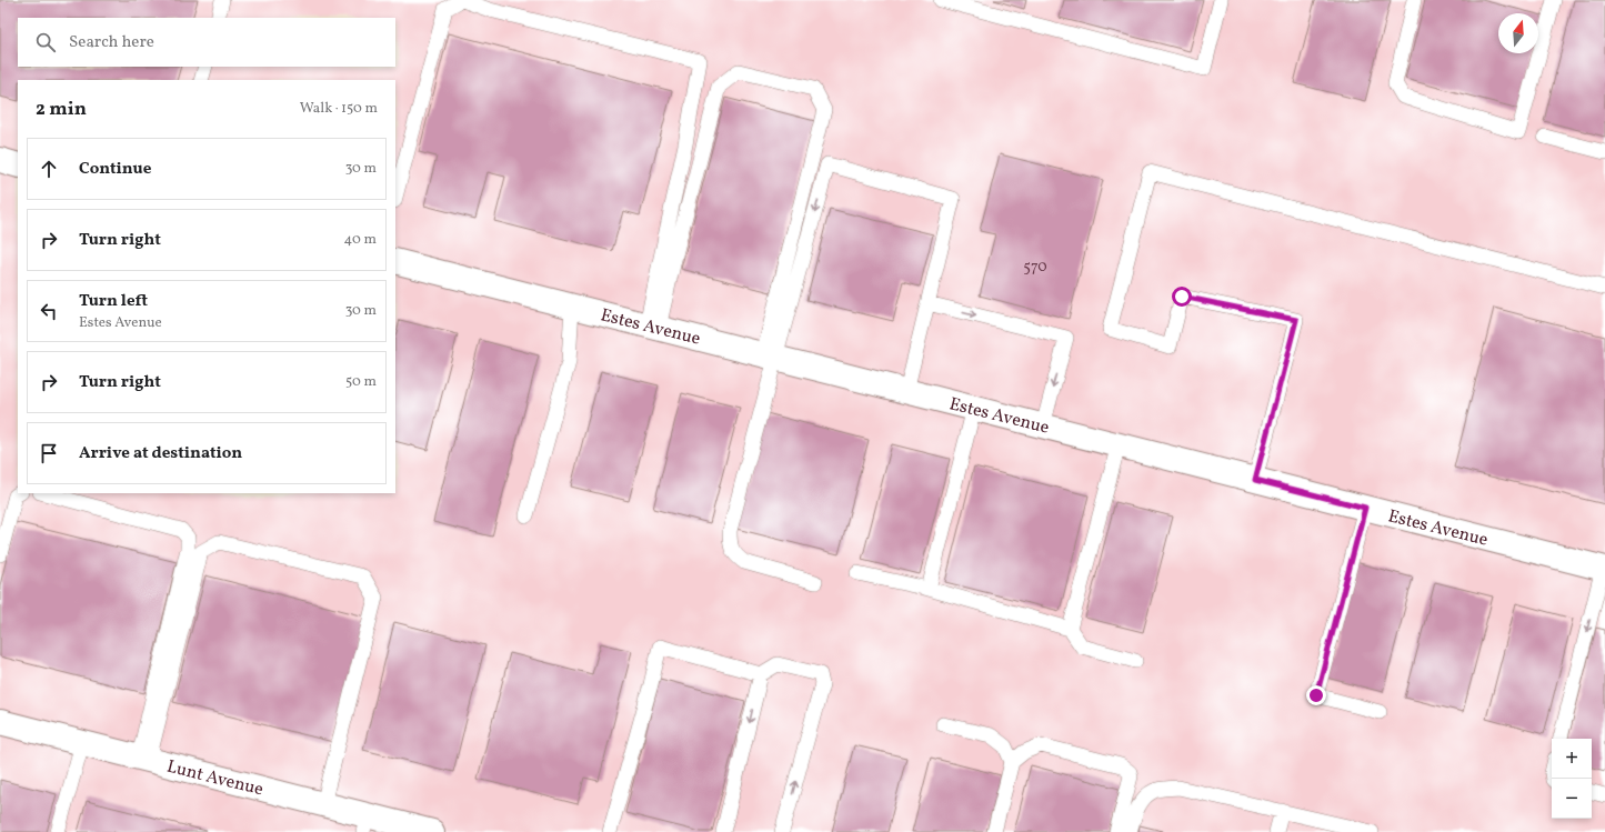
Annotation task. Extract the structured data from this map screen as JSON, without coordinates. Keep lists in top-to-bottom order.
{
  "streets": {
    "street": ["Estes Avenue", "Lunt Avenue"]
  },
  "house_numbers": ["570"],
  "north": "top",
  "page": {
    "search": "Search here",
    "heading": ["2 min", "Walk · 150 m"],
    "list": [
      ["Continue", "30 m"],
      ["Turn right", "40 m"],
      ["Turn left", "Estes Avenue", "30 m"],
      ["Turn right", "50 m"],
      "Arrive at destination"
    ],
    "map_buttons": ["+", "−"]
  }
}
